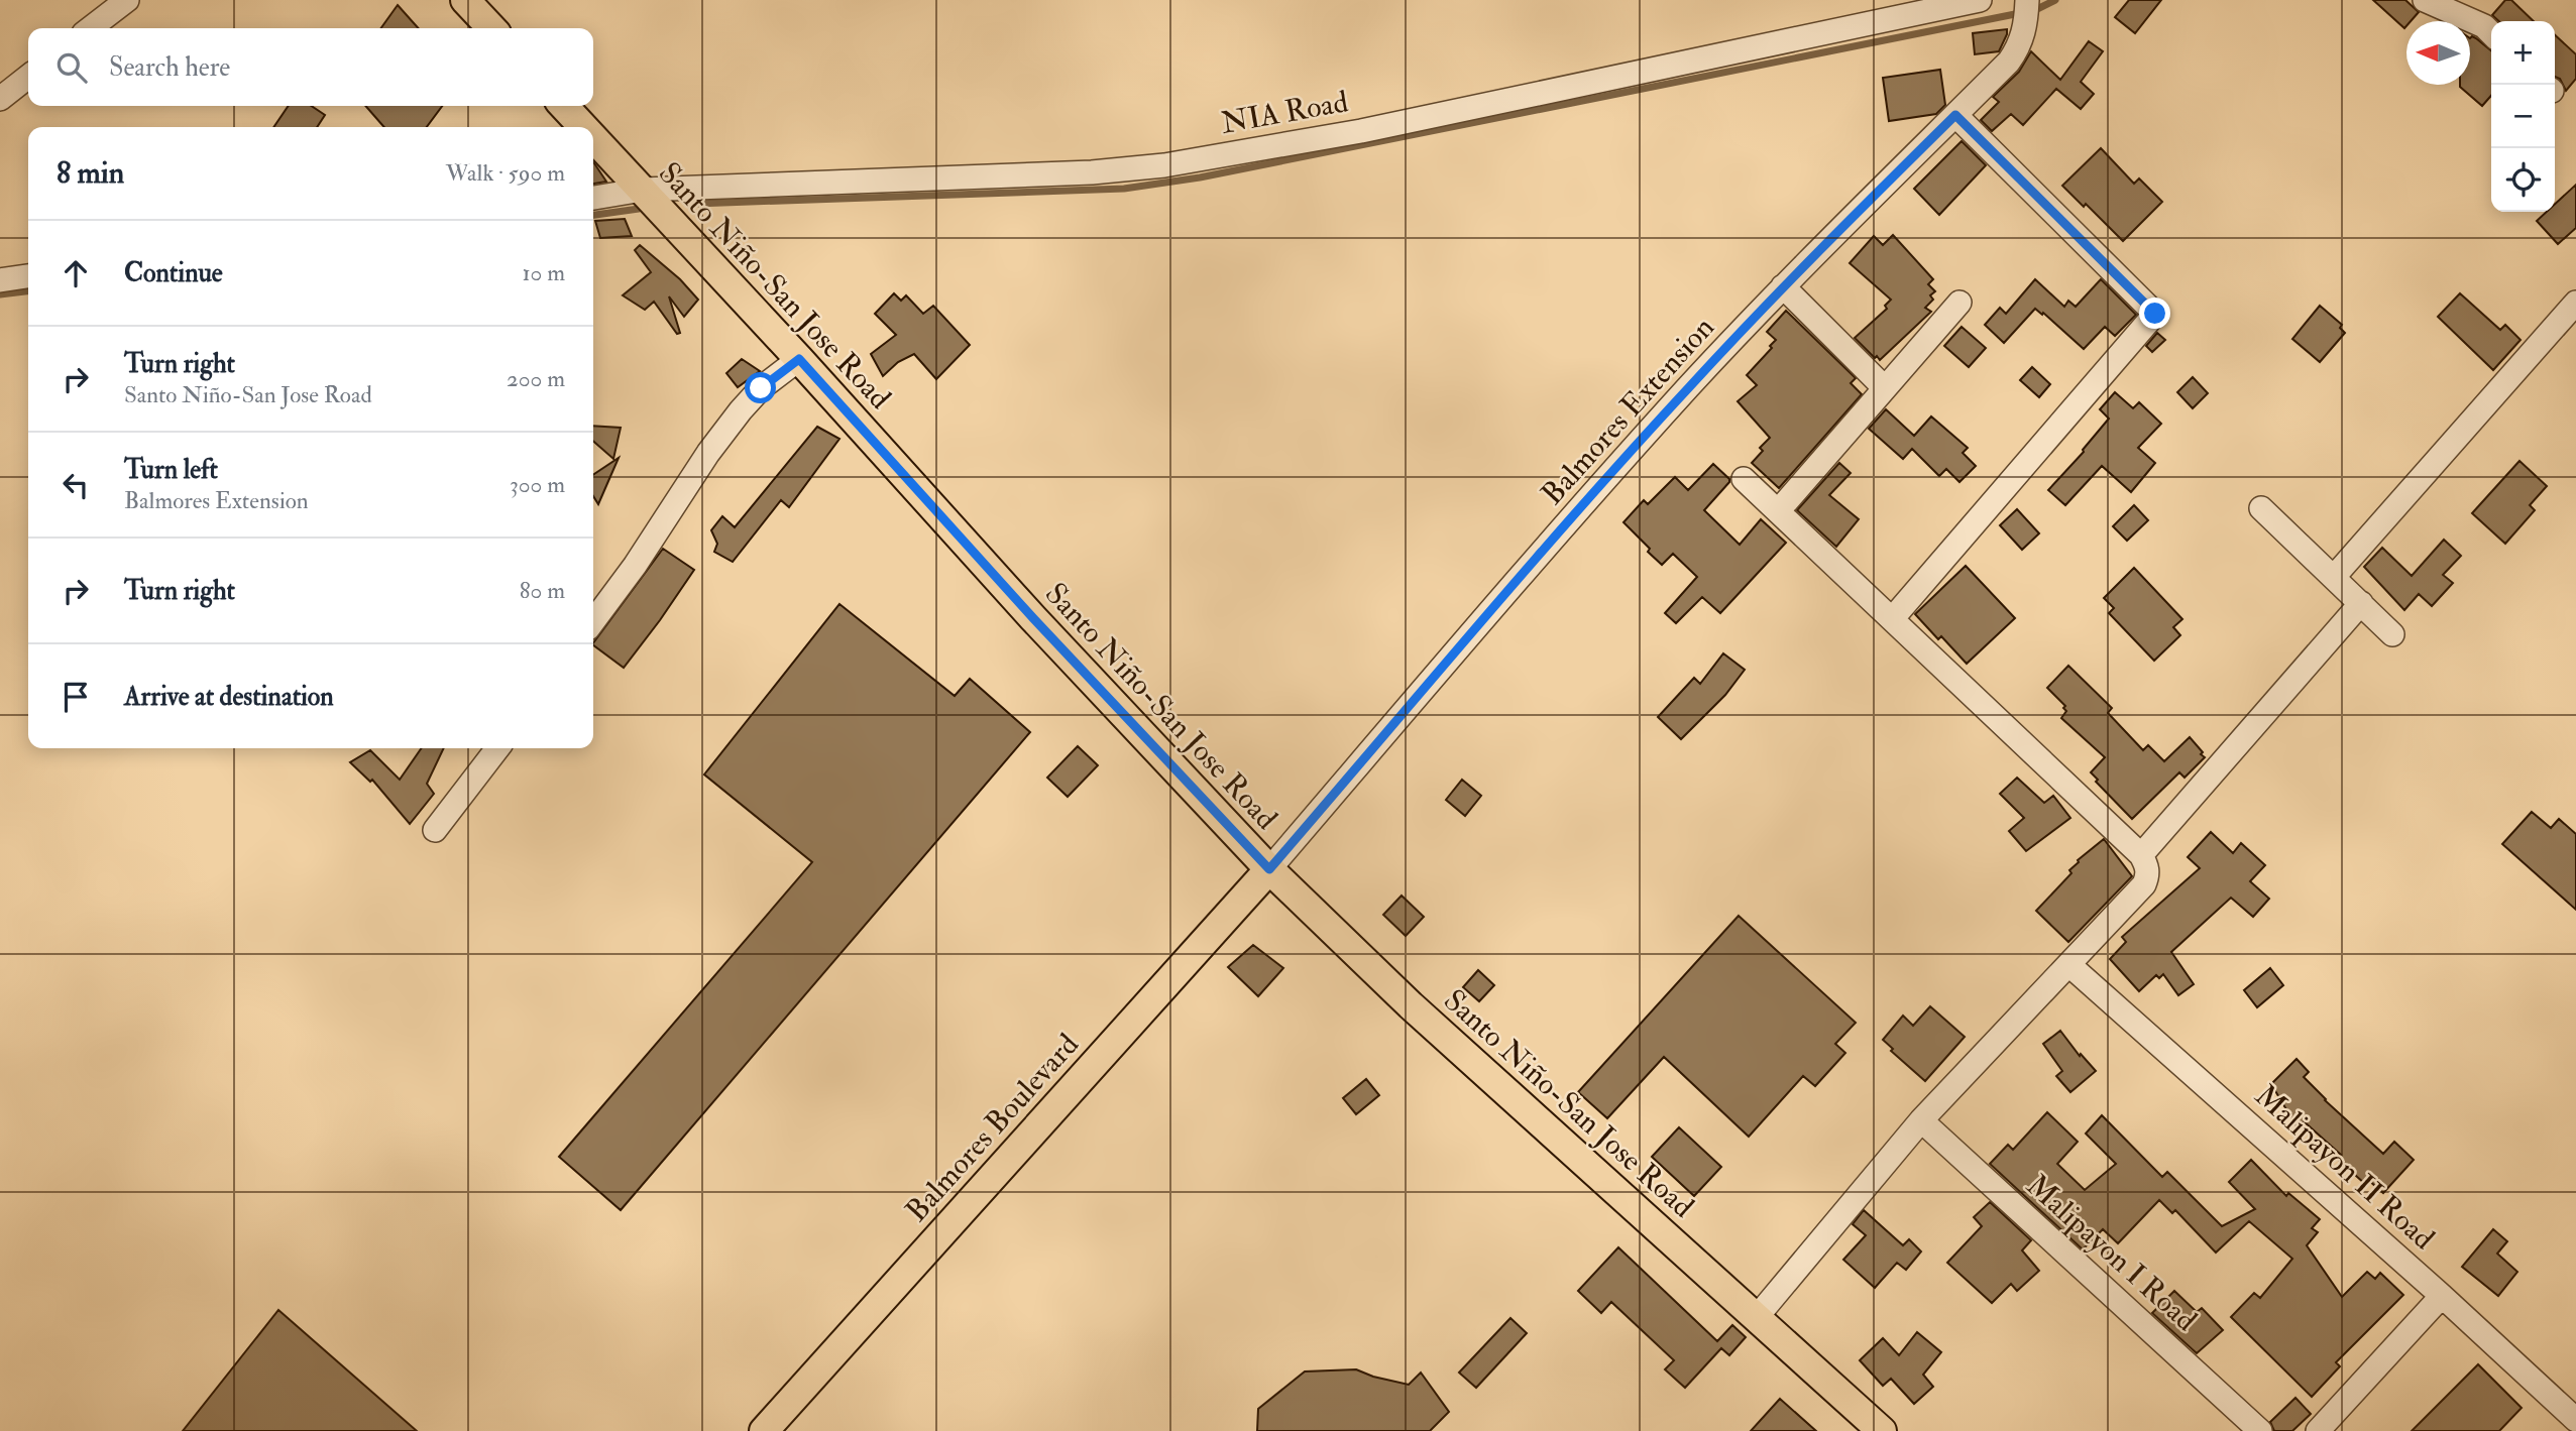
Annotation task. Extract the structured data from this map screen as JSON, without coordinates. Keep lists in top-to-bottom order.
{
  "streets": {
    "main road": ["Santo Niño-San Jose Road", "Balmores Boulevard"],
    "street": [
      "NIA Road",
      "Balmores Extension",
      "Malipayon II Road",
      "Malipayon I Road"
    ]
  },
  "crossings": [
    ["NIA Road", "Santo Niño-San Jose Road"],
    ["Santo Niño-San Jose Road", "Balmores Extension"],
    ["Santo Niño-San Jose Road", "Balmores Boulevard"],
    ["Balmores Extension", "Balmores Boulevard"]
  ],
  "north": "left",
  "page": {
    "map_buttons": ["+", "−"],
    "search": "Search here",
    "heading": ["8 min", "Walk · 590 m"],
    "list": [
      ["Continue", "10 m"],
      ["Turn right", "Santo Niño-San Jose Road", "200 m"],
      ["Turn left", "Balmores Extension", "300 m"],
      ["Turn right", "80 m"],
      "Arrive at destination"
    ]
  }
}
